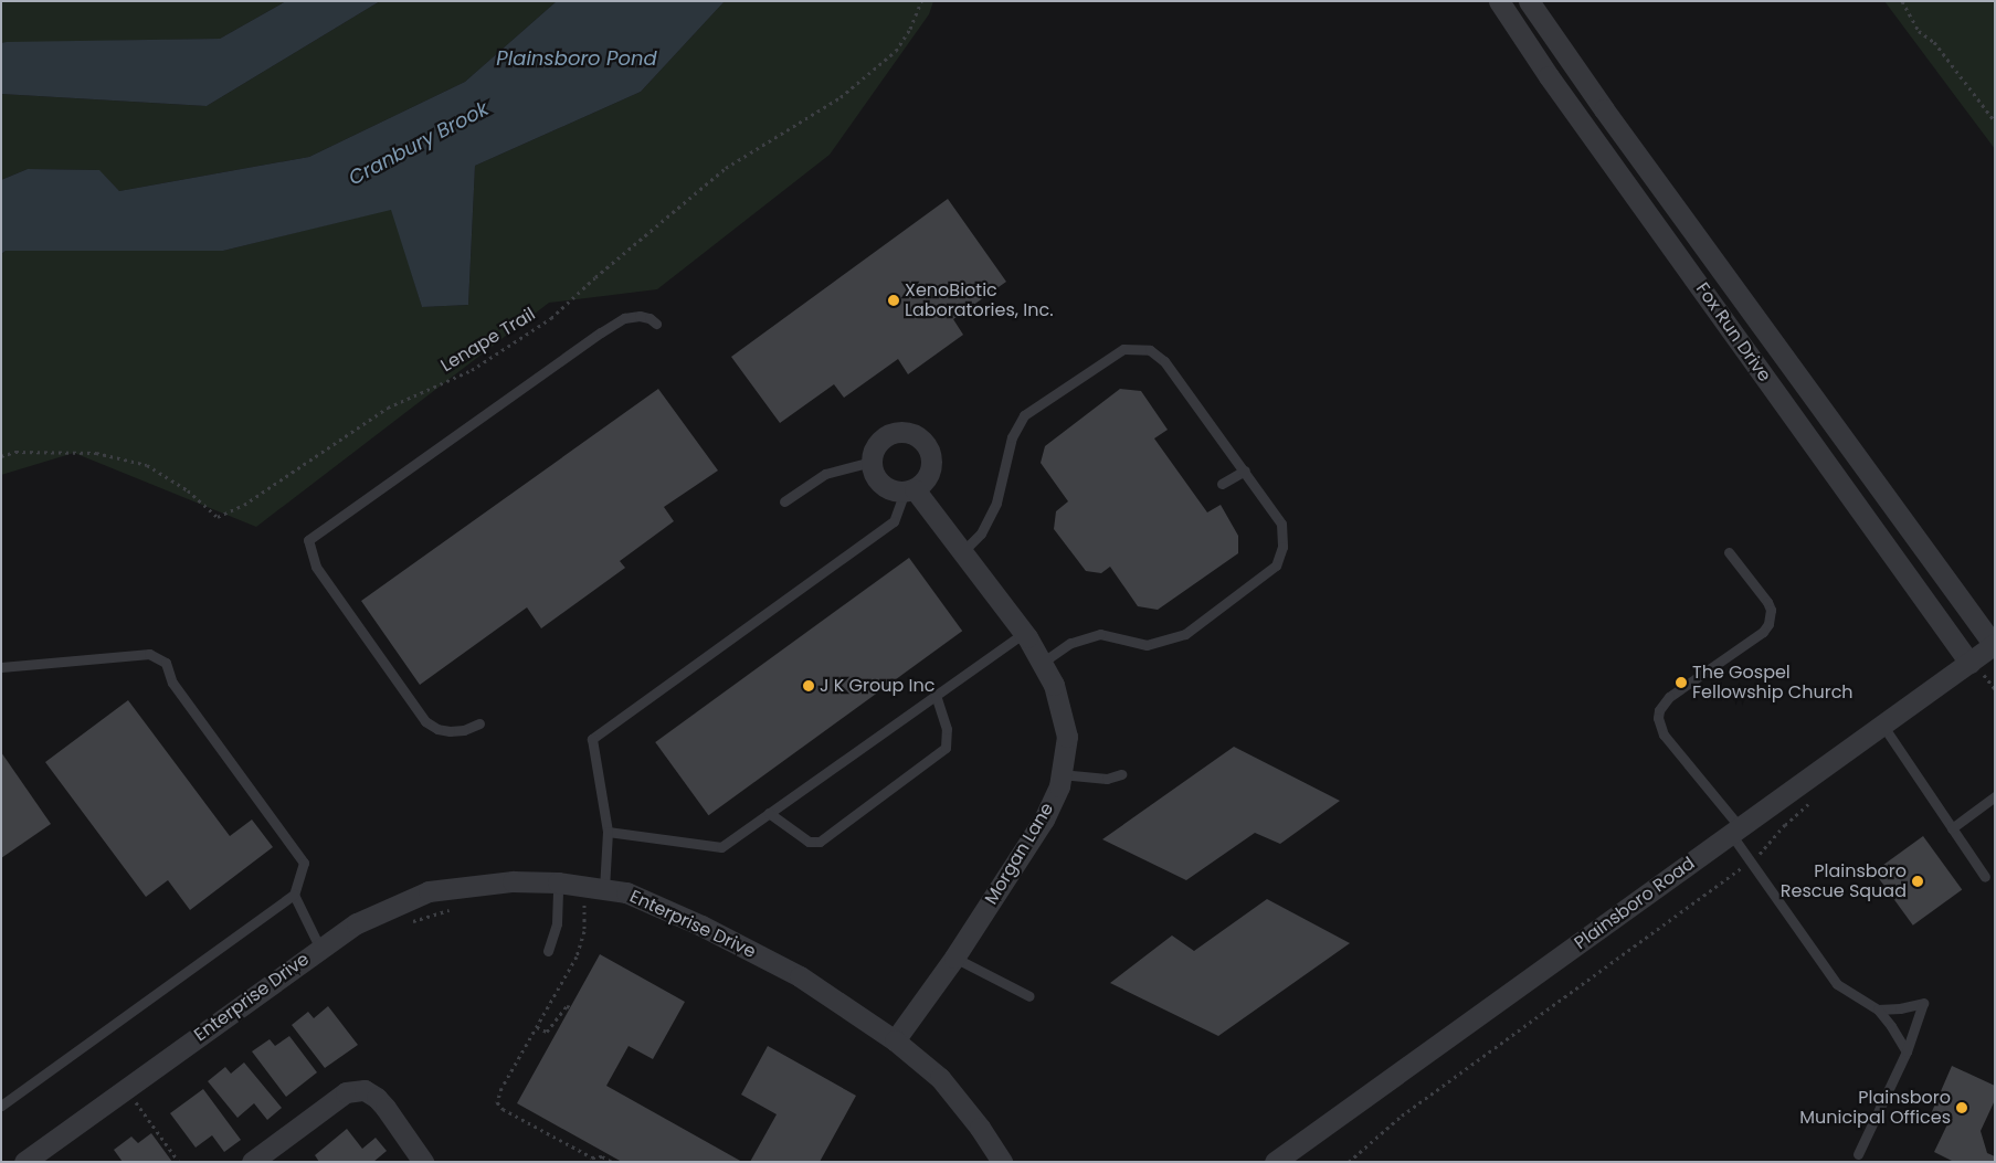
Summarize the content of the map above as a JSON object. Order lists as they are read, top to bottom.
{
  "streets": {
    "street": [
      "Fox Run Drive",
      "Morgan Lane",
      "Plainsboro Road",
      "Enterprise Drive"
    ],
    "path": ["Lenape Trail"]
  },
  "crossings": [
    ["Fox Run Drive", "Plainsboro Road"],
    ["Morgan Lane", "Enterprise Drive"]
  ],
  "water": ["Plainsboro Pond", "Cranbury Brook"],
  "places": [
    "XenoBiotic Laboratories, Inc.",
    "The Gospel Fellowship Church",
    "J K Group Inc",
    "Plainsboro Rescue Squad",
    "Plainsboro Municipal Offices"
  ]
}
